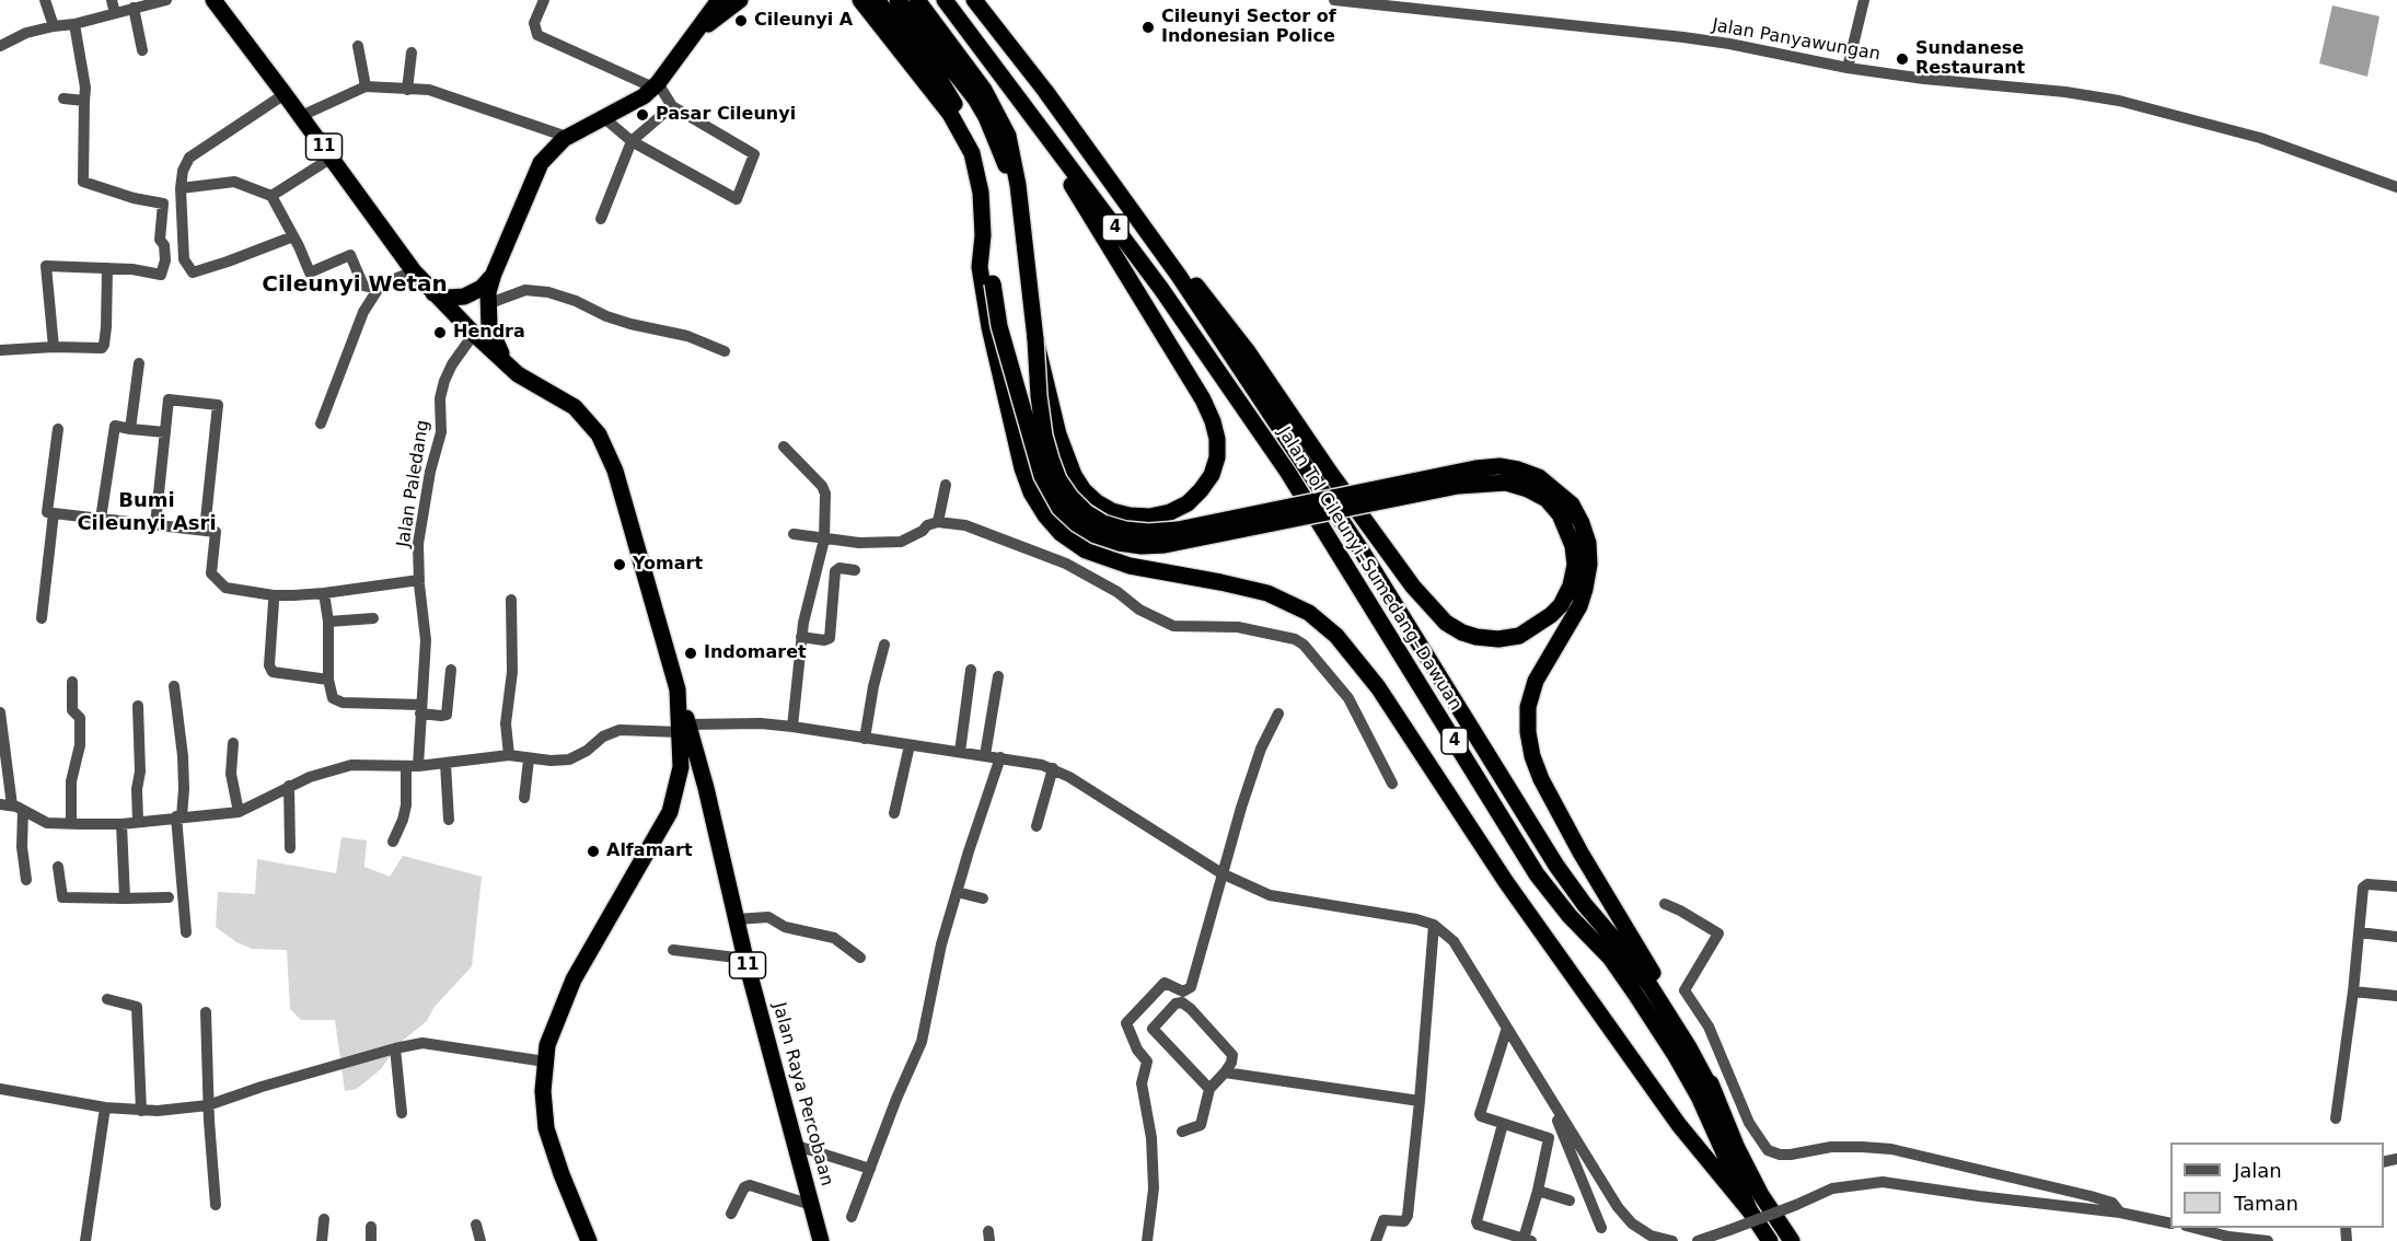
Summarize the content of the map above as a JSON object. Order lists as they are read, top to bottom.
{
  "streets": {
    "highway": [
      "11",
      "4",
      "Jalan Tol Cileunyi–Sumedang–Dawuan",
      "Jalan Raya Percobaan"
    ],
    "street": ["Jalan Panyawungan", "Jalan Paledang"]
  },
  "crossings": [
    ["11", "Jalan Paledang"],
    ["11", "Jalan Raya Percobaan"],
    ["4", "Jalan Tol Cileunyi–Sumedang–Dawuan"]
  ],
  "districts": ["Cileunyi Wetan", "Bumi Cileunyi Asri"],
  "places": [
    "Cileunyi A",
    "Cileunyi Sector of Indonesian Police",
    "Sundanese Restaurant",
    "Pasar Cileunyi",
    "Hendra",
    "Yomart",
    "Indomaret",
    "Alfamart"
  ],
  "legend": ["Jalan", "Taman"]
}
